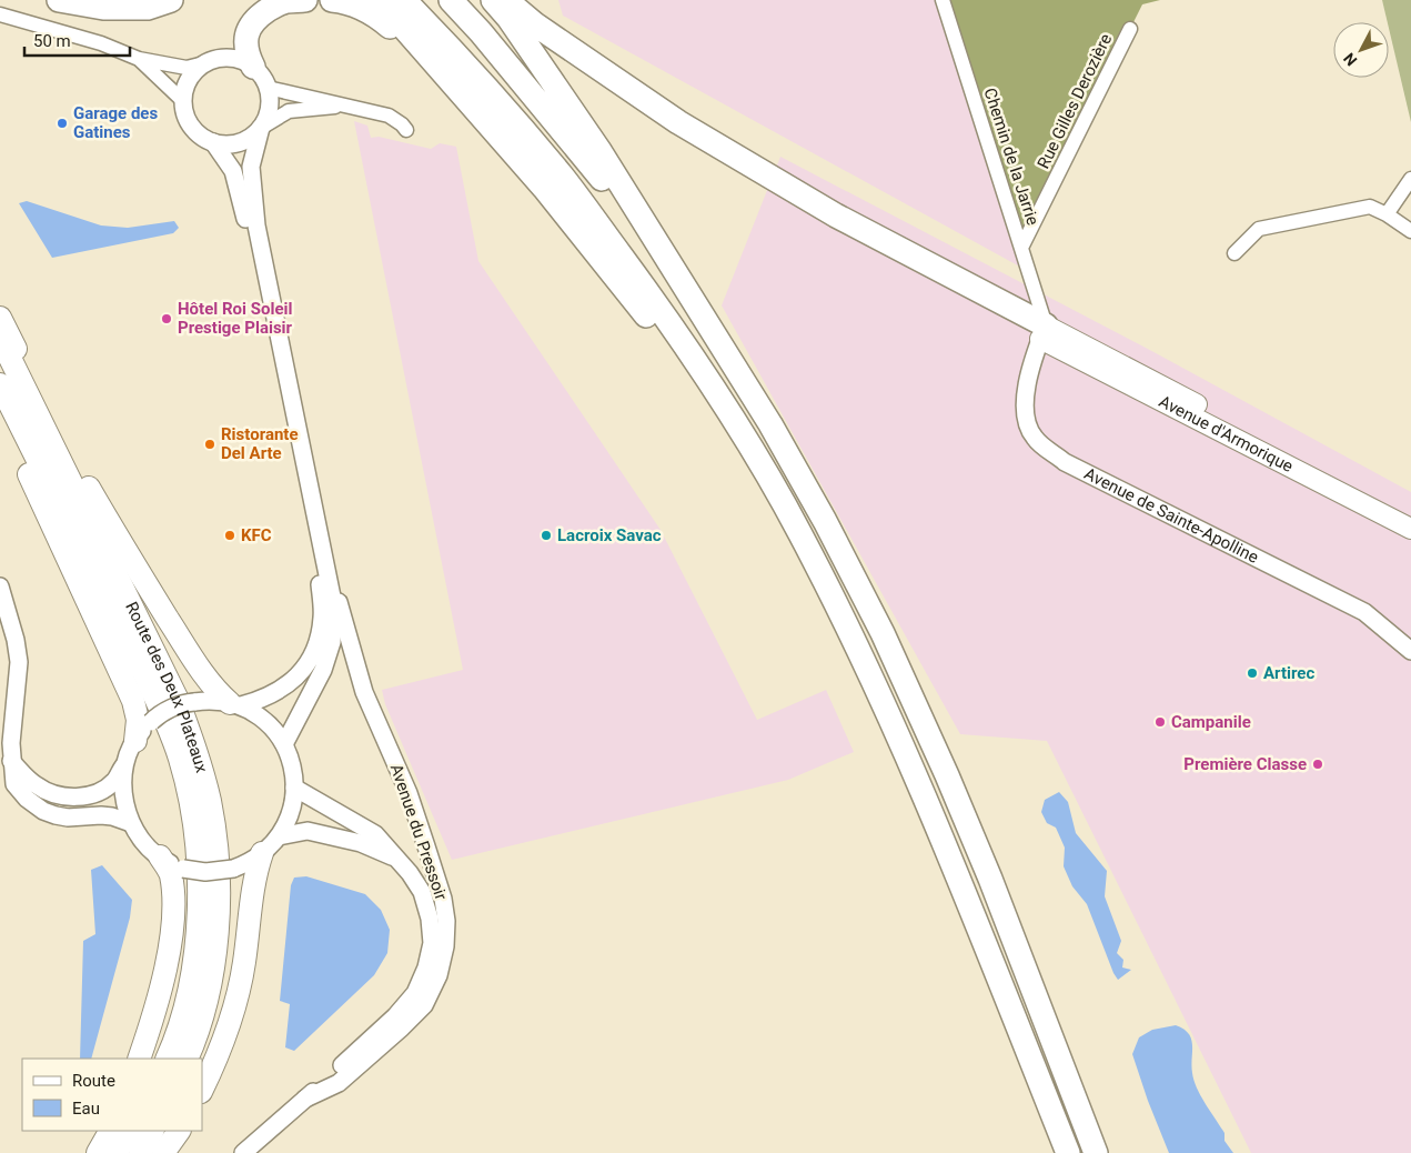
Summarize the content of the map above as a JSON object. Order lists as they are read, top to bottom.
{
  "streets": {
    "main road": ["Avenue d'Armorique", "Route des Deux Plateaux"],
    "street": [
      "Rue Gilles Derozière",
      "Chemin de la Jarrie",
      "Avenue de Sainte-Apolline",
      "Avenue du Pressoir"
    ]
  },
  "crossings": [
    ["Rue Gilles Derozière", "Chemin de la Jarrie"],
    ["Chemin de la Jarrie", "Avenue d'Armorique"],
    ["Chemin de la Jarrie", "Avenue de Sainte-Apolline"],
    ["Avenue d'Armorique", "Avenue de Sainte-Apolline"]
  ],
  "places": [
    "Garage des Gatines",
    "Hôtel Roi Soleil Prestige Plaisir",
    "Ristorante Del Arte",
    "KFC",
    "Lacroix Savac",
    "Artirec",
    "Campanile",
    "Première Classe"
  ],
  "legend": ["Route", "Eau"],
  "scale_bar": "50 m",
  "north": "bottom left"
}
